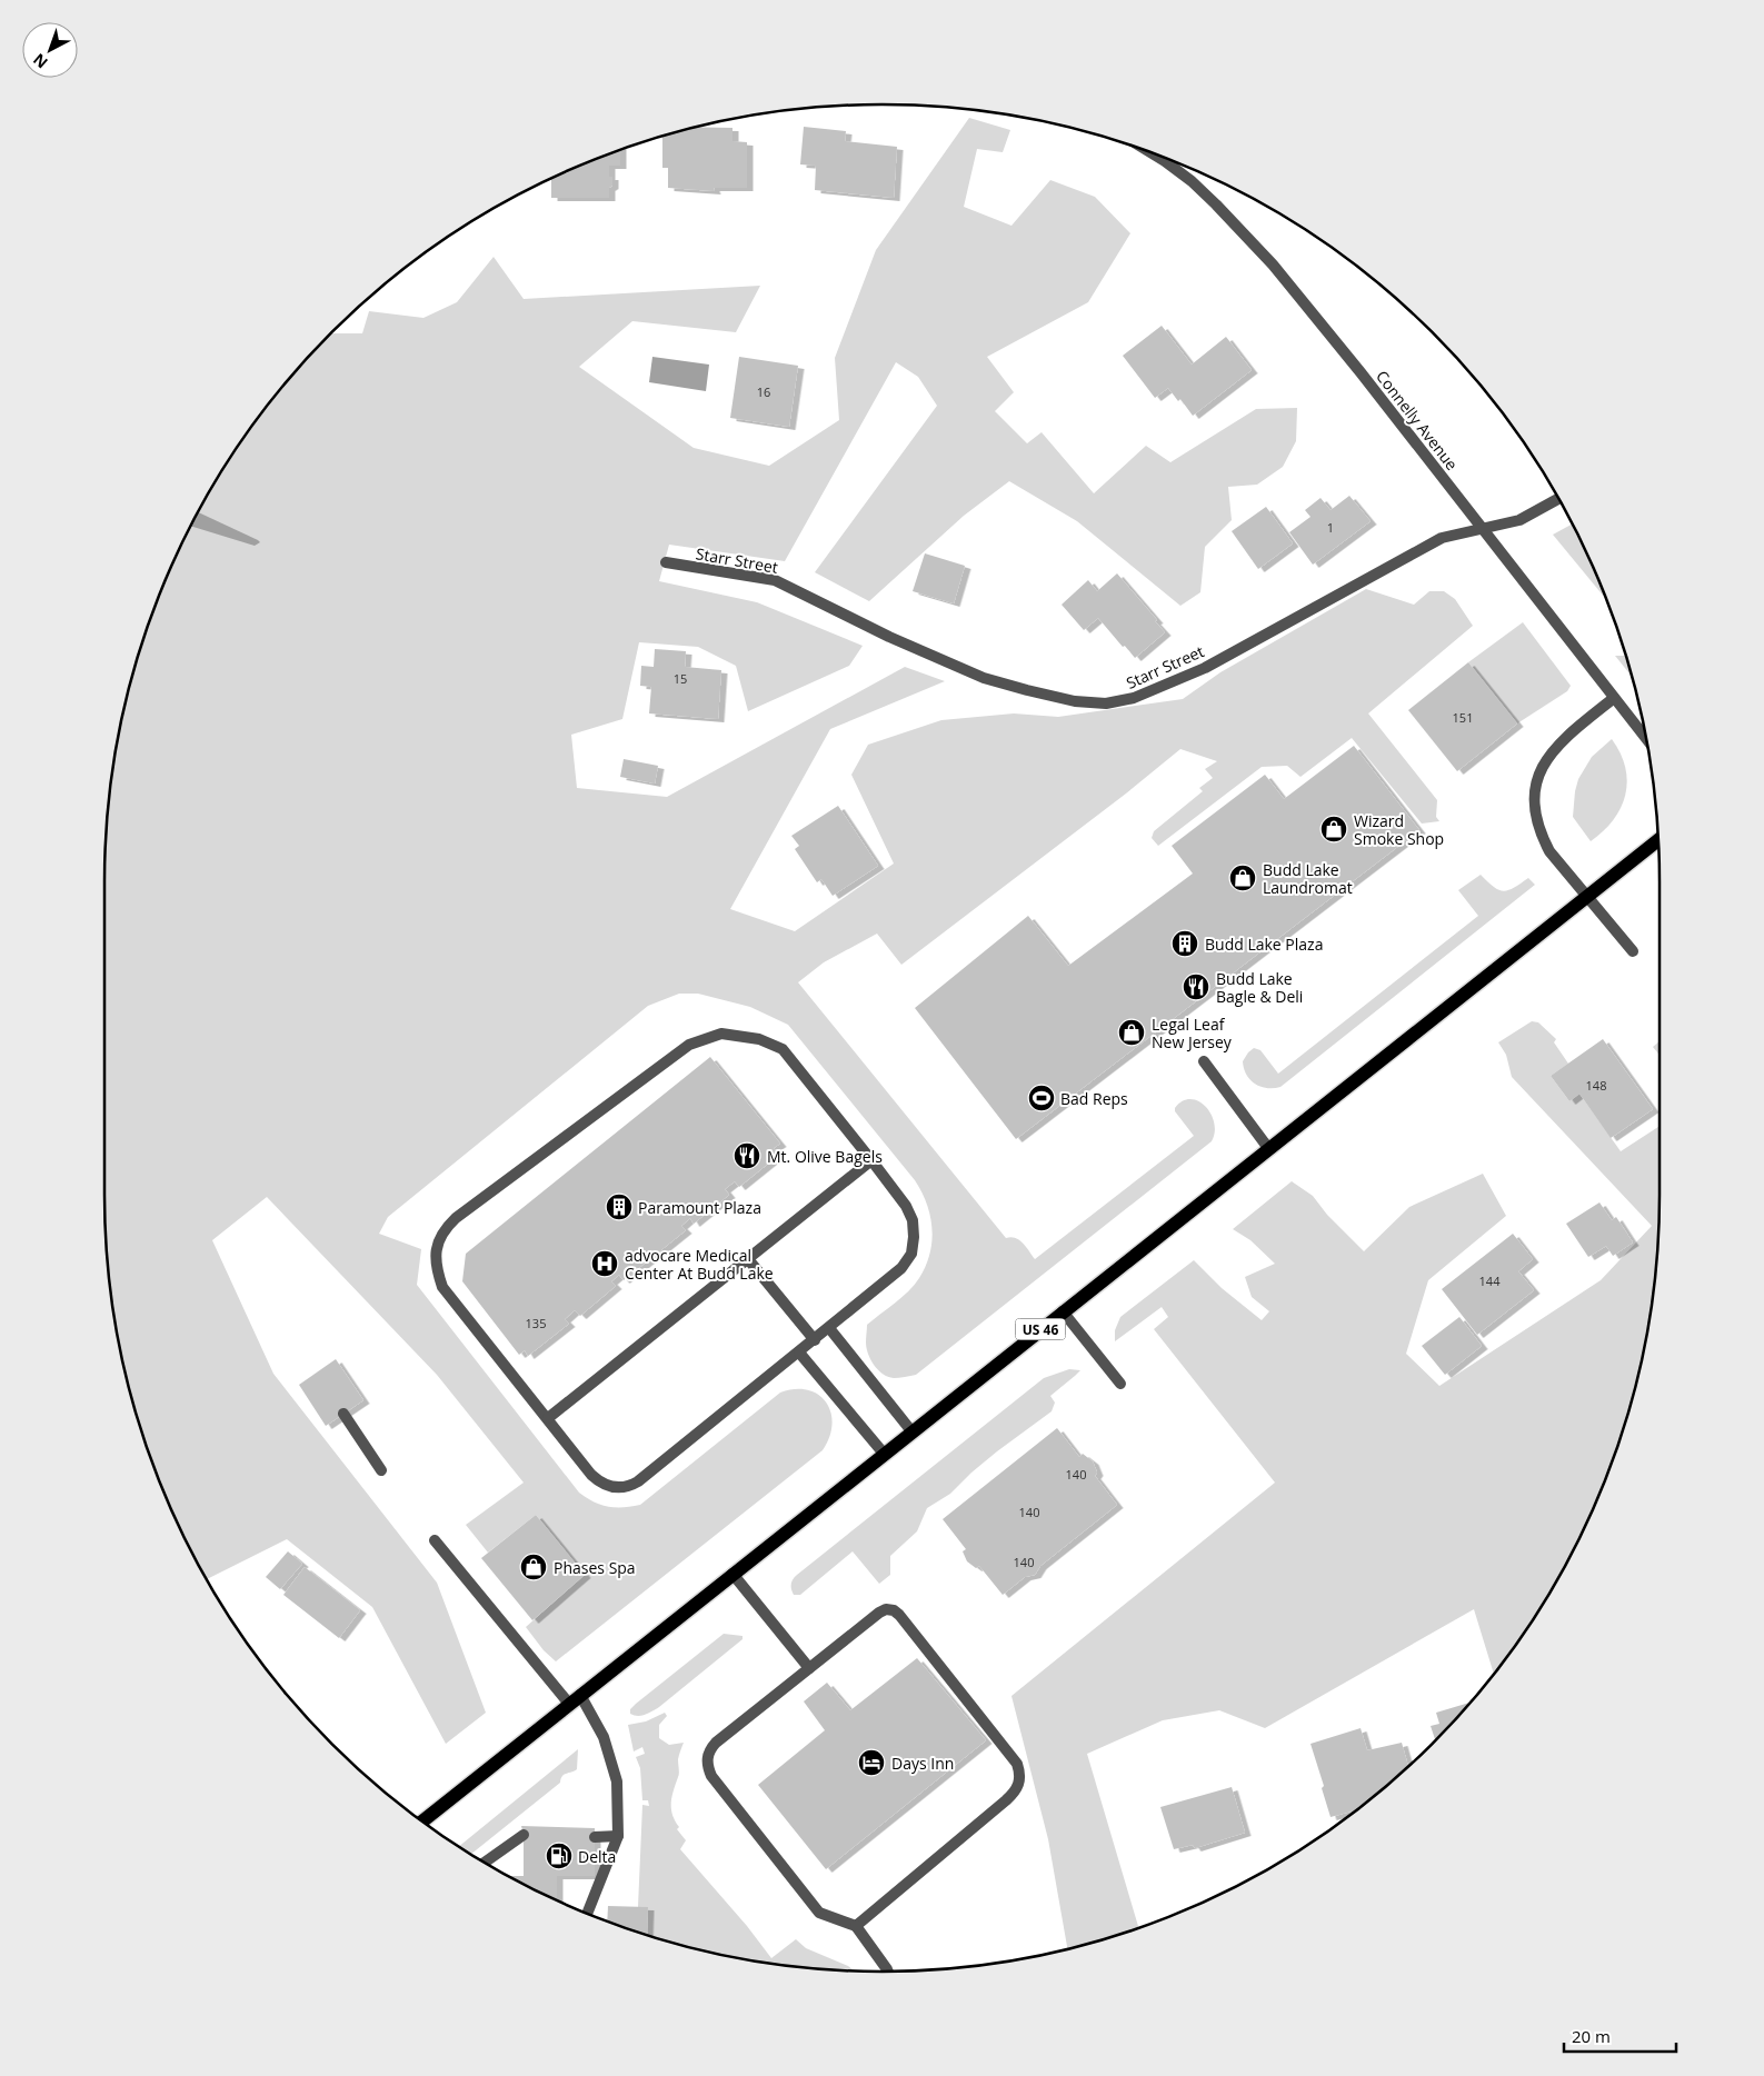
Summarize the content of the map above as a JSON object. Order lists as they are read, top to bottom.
{
  "streets": {
    "main road": ["US 46"],
    "street": ["Connelly Avenue", "Starr Street"]
  },
  "crossings": [
    ["Connelly Avenue", "Starr Street"]
  ],
  "places": {
    "shop": [
      "Wizard Smoke Shop",
      "Budd Lake Laundromat",
      "Legal Leaf New Jersey",
      "Phases Spa"
    ],
    "building": ["Budd Lake Plaza", "Paramount Plaza"],
    "restaurant": ["Budd Lake Bagle & Deli", "Mt. Olive Bagels"],
    "sports": ["Bad Reps"],
    "hospital": ["advocare Medical Center At Budd Lake"],
    "hotel": ["Days Inn"],
    "fuel station": ["Delta"]
  },
  "house_numbers": [
    "16",
    "1",
    "15",
    "151",
    "148",
    "144",
    "135",
    "140",
    "140",
    "140"
  ],
  "scale_bar": "20 m",
  "north": "bottom left"
}
